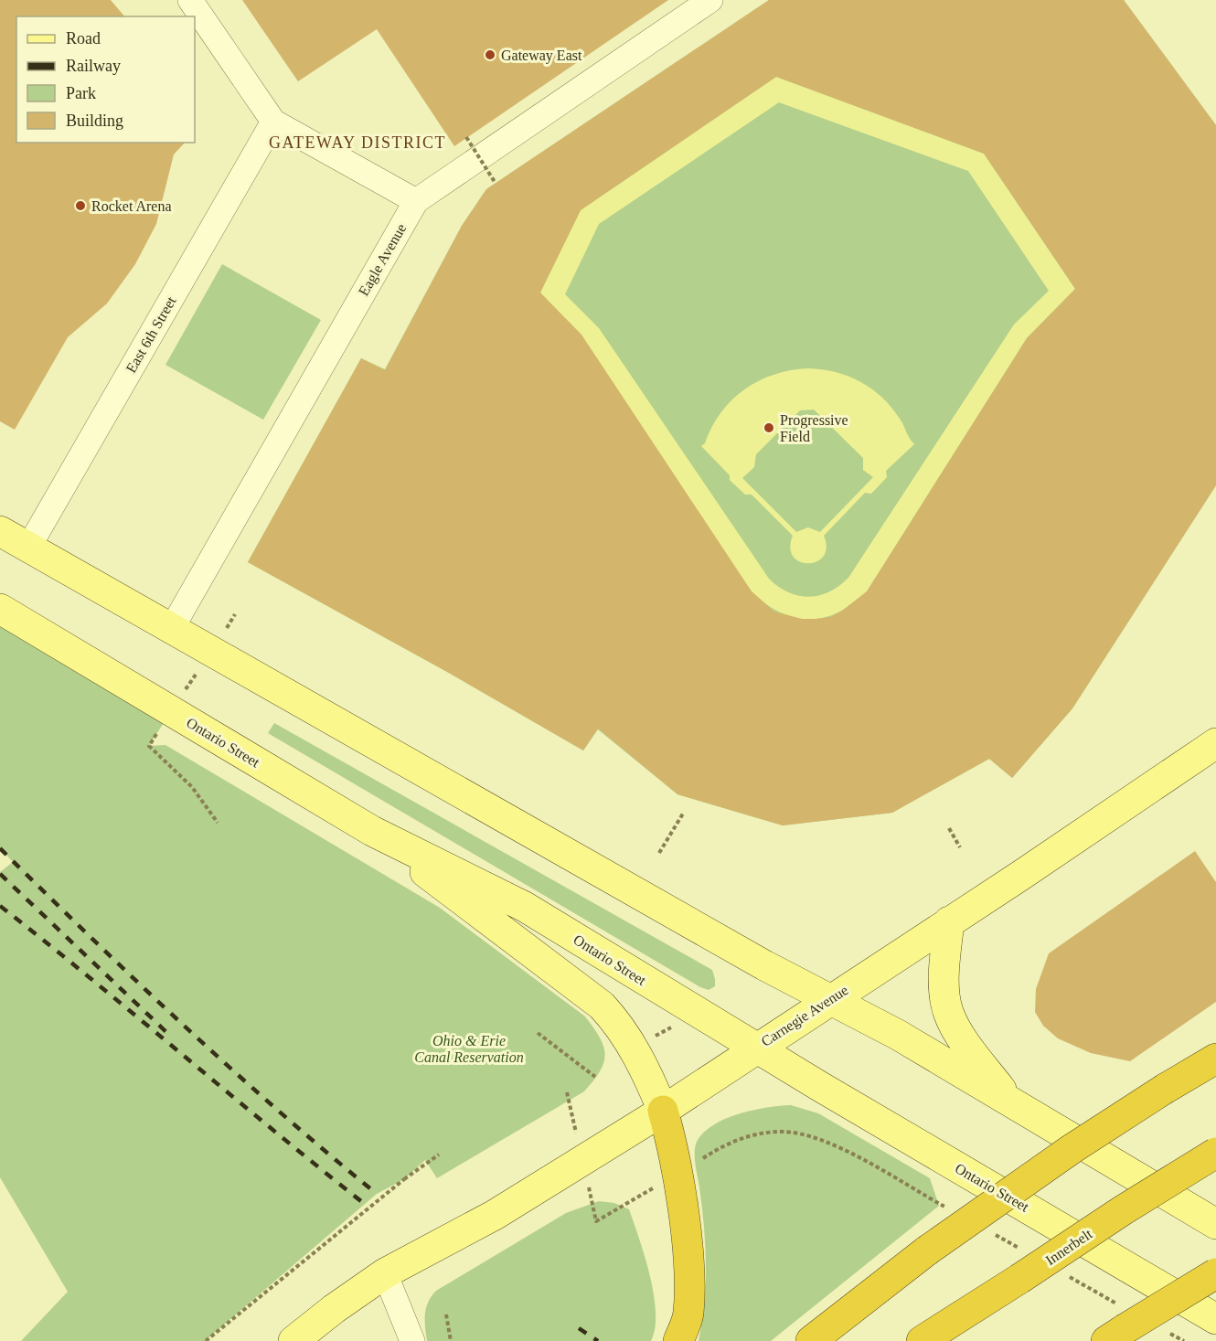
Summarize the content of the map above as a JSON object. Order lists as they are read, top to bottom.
{
  "streets": {
    "highway": ["Innerbelt"],
    "main road": ["Ontario Street", "Carnegie Avenue"],
    "street": ["Eagle Avenue", "East 6th Street"]
  },
  "crossings": [
    ["Ontario Street", "Carnegie Avenue"]
  ],
  "districts": ["GATEWAY DISTRICT"],
  "parks": ["Ohio & Erie Canal Reservation"],
  "places": ["Gateway East", "Rocket Arena", "Progressive Field"],
  "legend": [
    "Road",
    "Railway",
    "Park",
    "Building"
  ]
}
